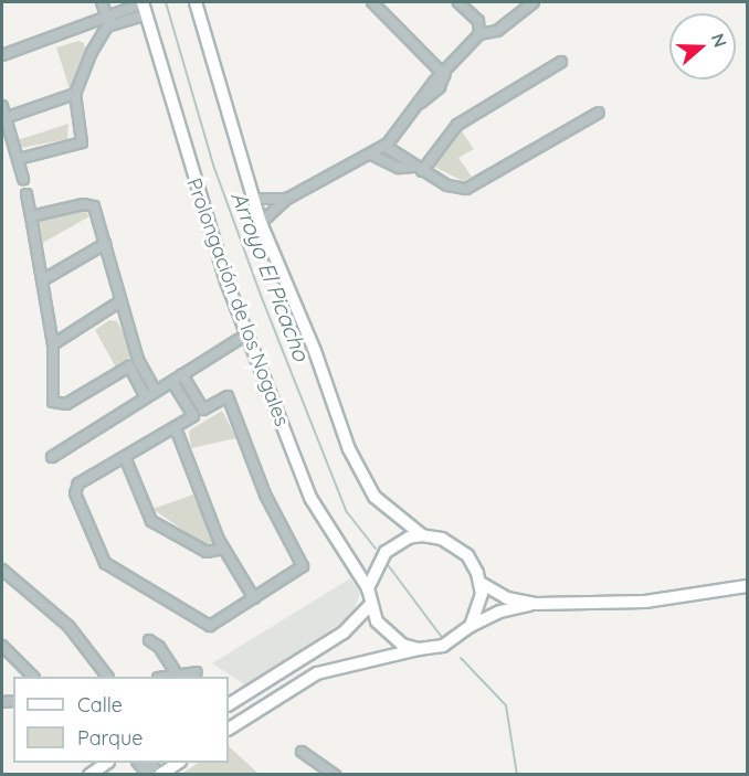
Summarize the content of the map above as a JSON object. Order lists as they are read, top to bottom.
{
  "streets": {
    "main road": ["Prolongación de los Nogales"]
  },
  "water": ["Arroyo El Picacho"],
  "legend": ["Calle", "Parque"],
  "north": "right"
}
